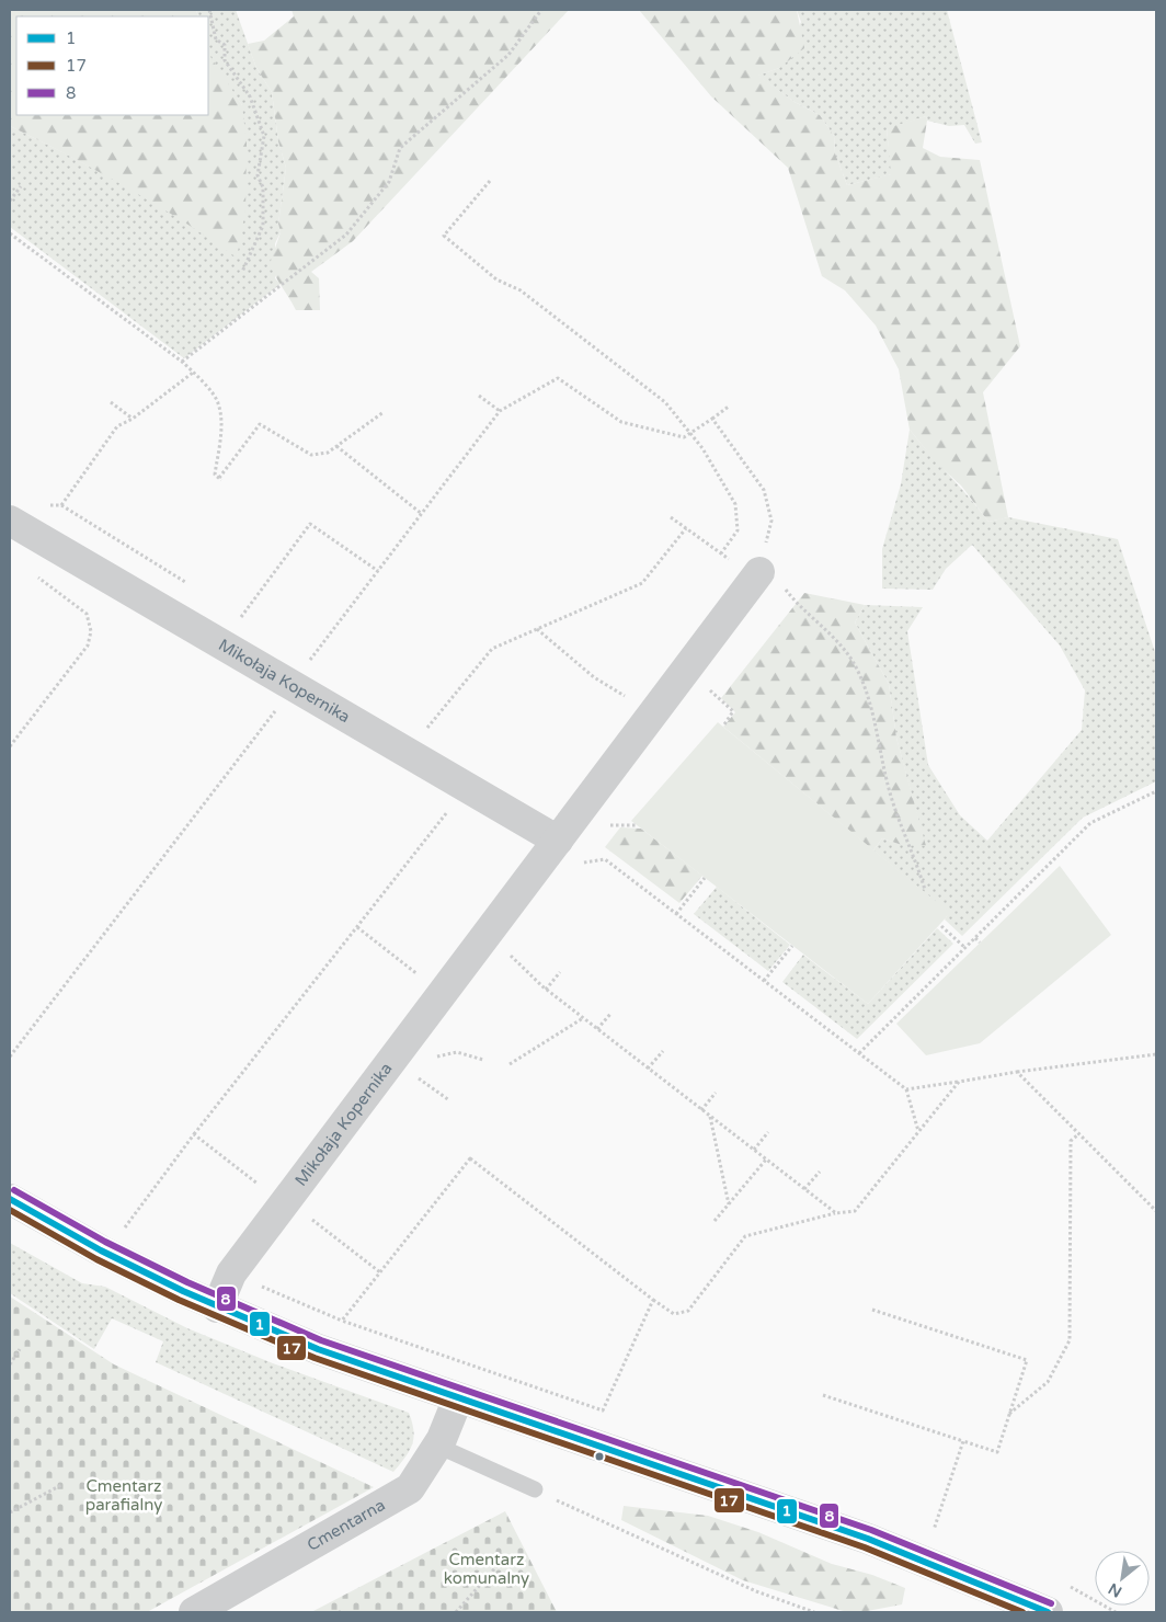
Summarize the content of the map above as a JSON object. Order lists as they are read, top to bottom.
{
  "streets": {
    "street": ["Mikołaja Kopernika", "Cmentarna"]
  },
  "parks": ["Cmentarz parafialny", "Cmentarz komunalny"],
  "lines": ["transit line 8", "transit line 1", "transit line 17"],
  "legend": ["1", "17", "8"],
  "north": "bottom left"
}
